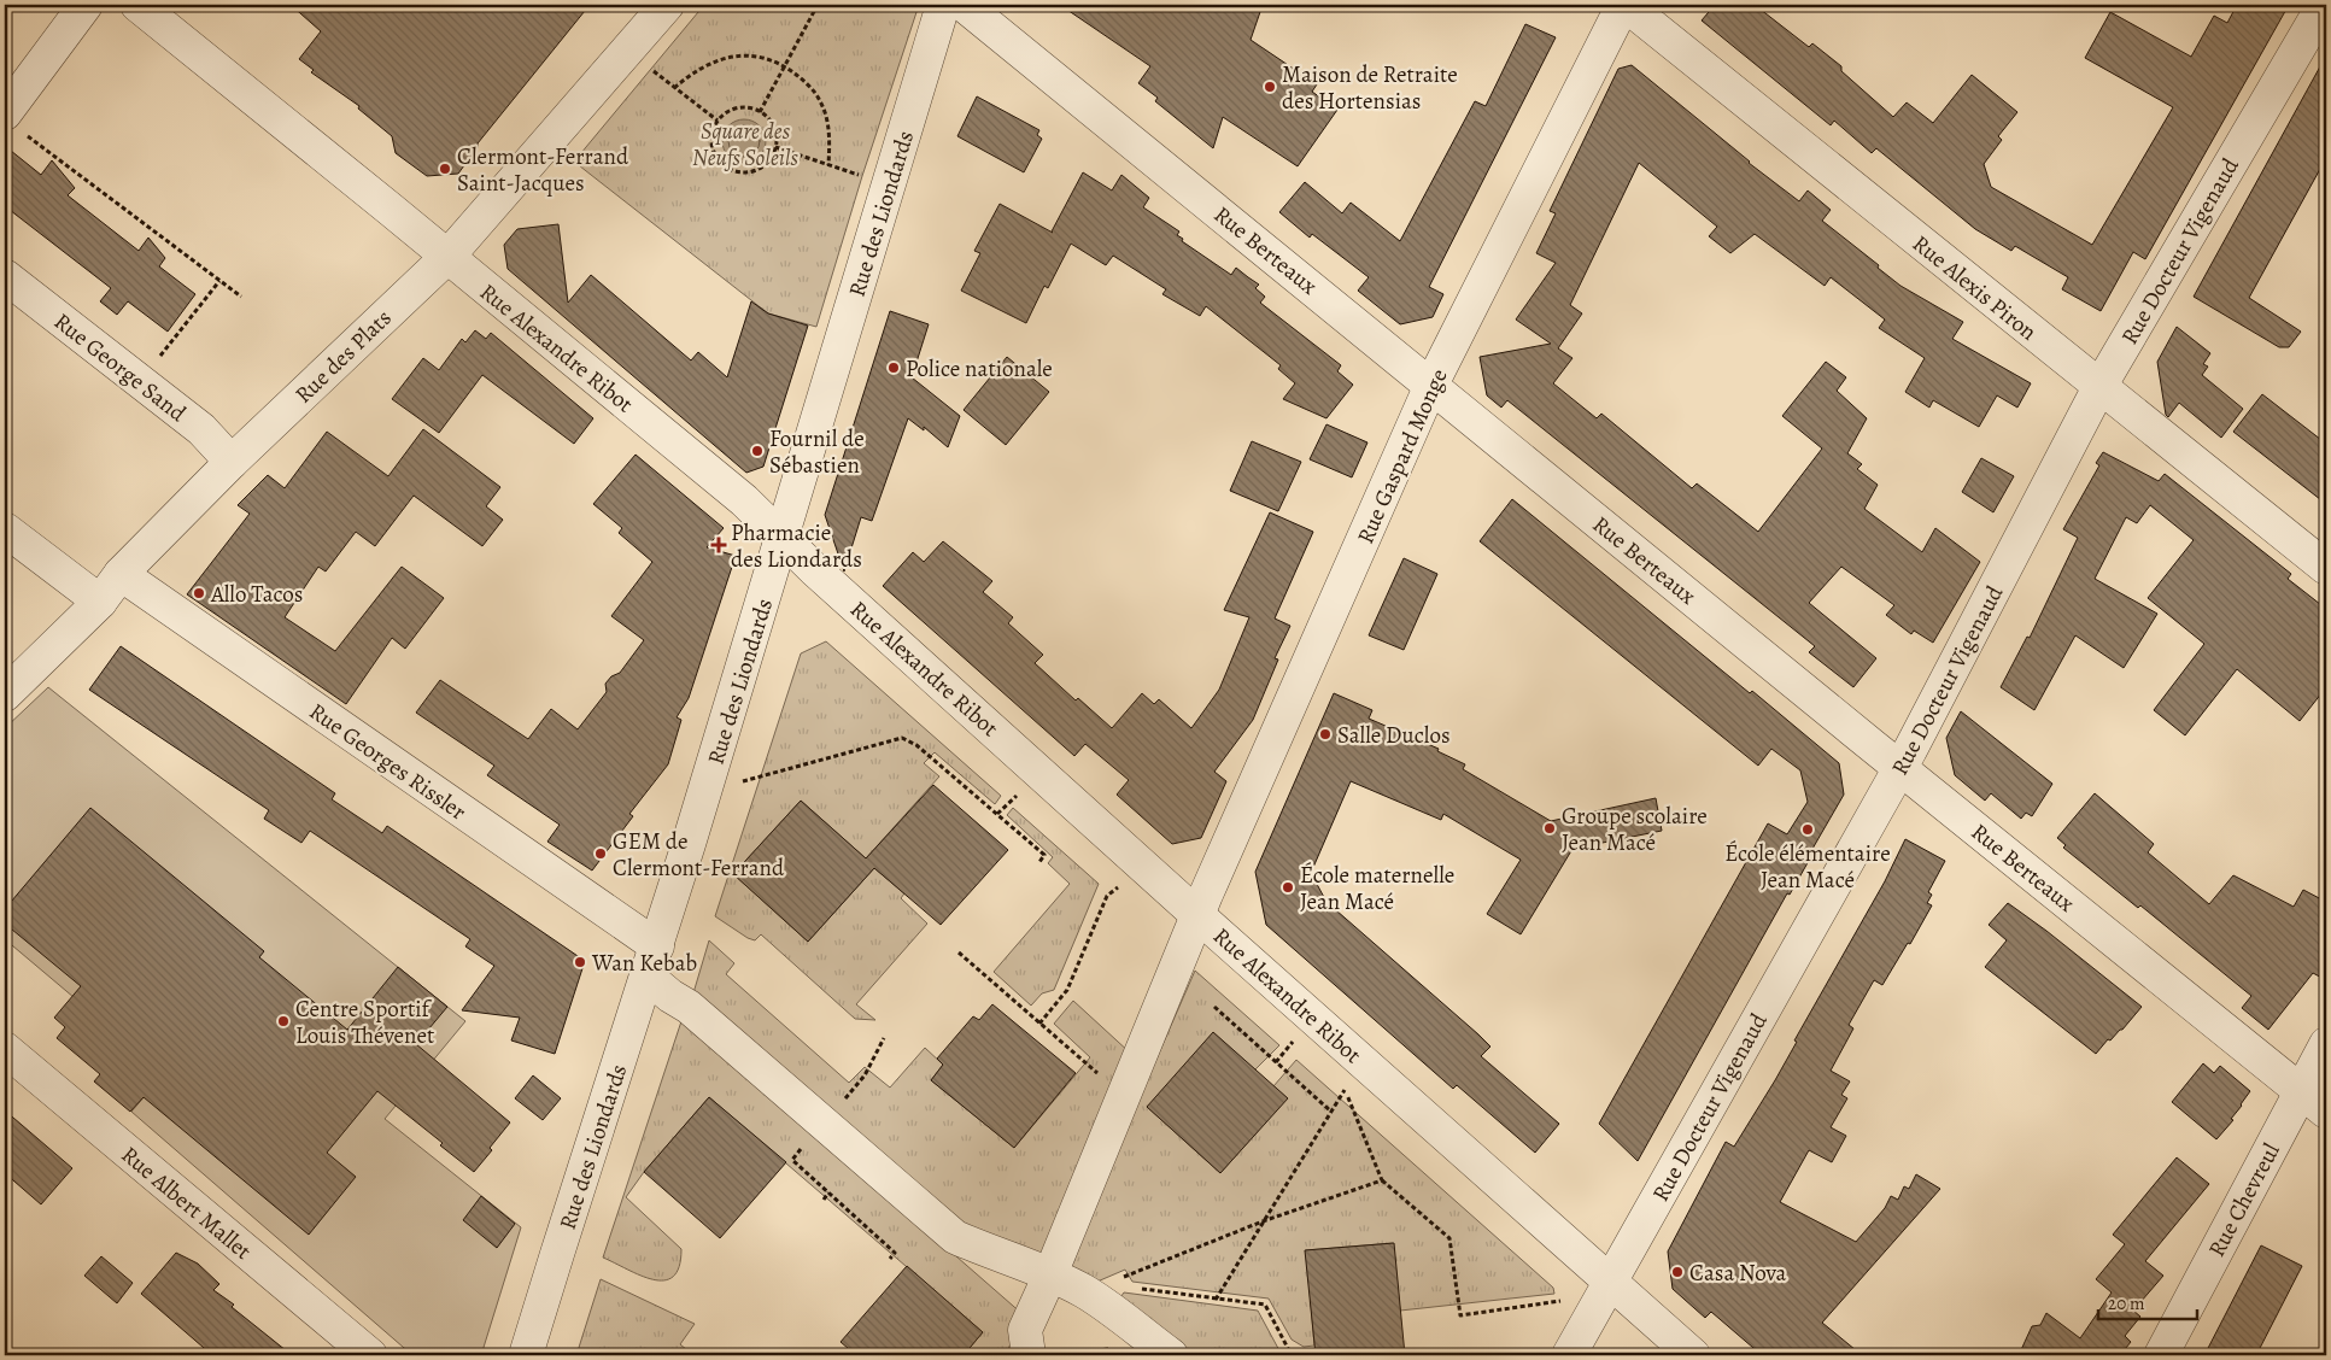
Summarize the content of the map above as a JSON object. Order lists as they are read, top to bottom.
{
  "streets": {
    "street": [
      "Rue des Liondards",
      "Rue Berteaux",
      "Rue Docteur Vigenaud",
      "Rue Alexis Piron",
      "Rue Alexandre Ribot",
      "Rue des Plats",
      "Rue George Sand",
      "Rue Gaspard Monge",
      "Rue Georges Rissler",
      "Rue Chevreul",
      "Rue Albert Mallet"
    ]
  },
  "crossings": [
    ["Rue des Liondards", "Rue Alexandre Ribot"],
    ["Rue des Liondards", "Rue Georges Rissler"],
    ["Rue Berteaux", "Rue Docteur Vigenaud"],
    ["Rue Berteaux", "Rue Gaspard Monge"],
    ["Rue Berteaux", "Rue Chevreul"],
    ["Rue Docteur Vigenaud", "Rue Alexis Piron"],
    ["Rue Docteur Vigenaud", "Rue Alexandre Ribot"],
    ["Rue Alexis Piron", "Rue Gaspard Monge"],
    ["Rue Alexandre Ribot", "Rue des Plats"],
    ["Rue Alexandre Ribot", "Rue Gaspard Monge"],
    ["Rue des Plats", "Rue George Sand"],
    ["Rue des Plats", "Rue Georges Rissler"],
    ["Rue Gaspard Monge", "Rue Georges Rissler"]
  ],
  "parks": ["Square des Neufs Soleils"],
  "places": {
    "other": [
      "Maison de Retraite des Hortensias",
      "Clermont-Ferrand Saint-Jacques",
      "Police nationale",
      "Fournil de Sébastien",
      "Allo Tacos",
      "Salle Duclos",
      "Groupe scolaire Jean Macé",
      "École élémentaire Jean Macé",
      "GEM de Clermont-Ferrand",
      "École maternelle Jean Macé",
      "Wan Kebab",
      "Centre Sportif Louis Thévenet",
      "Casa Nova"
    ],
    "health": ["Pharmacie des Liondards"]
  },
  "scale_bar": "20 m"
}
